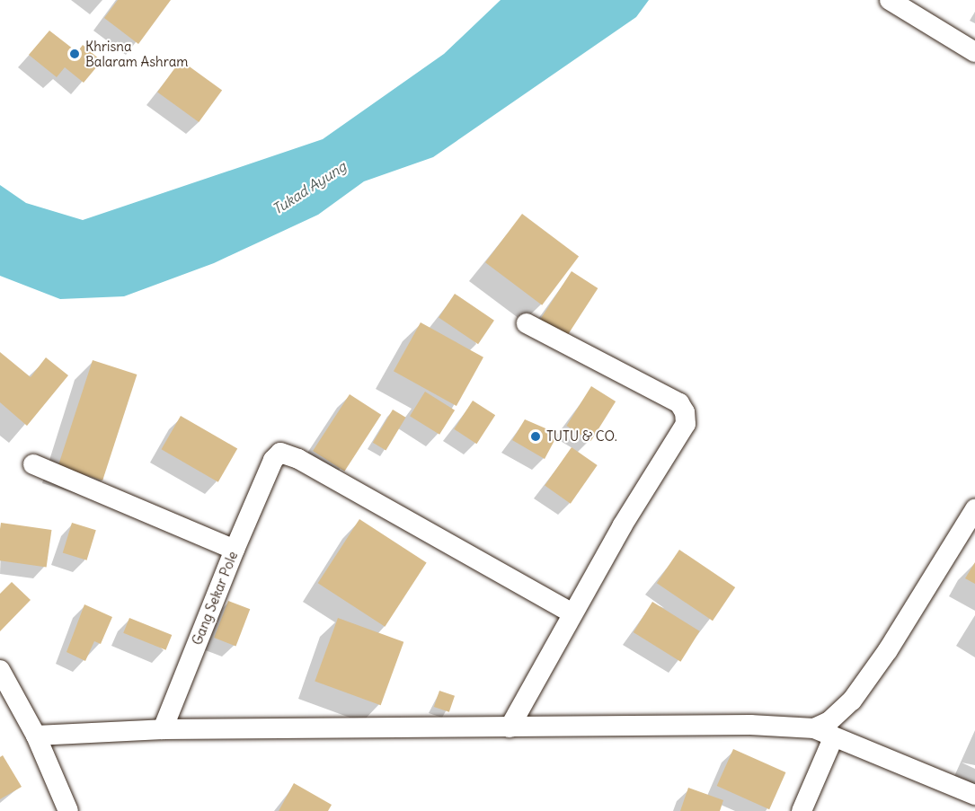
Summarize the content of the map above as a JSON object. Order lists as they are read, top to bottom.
{
  "streets": {
    "street": ["Gang Sekar Pole"]
  },
  "water": ["Tukad Ayung"],
  "places": ["Khrisna Balaram Ashram", "TUTU & CO."]
}
